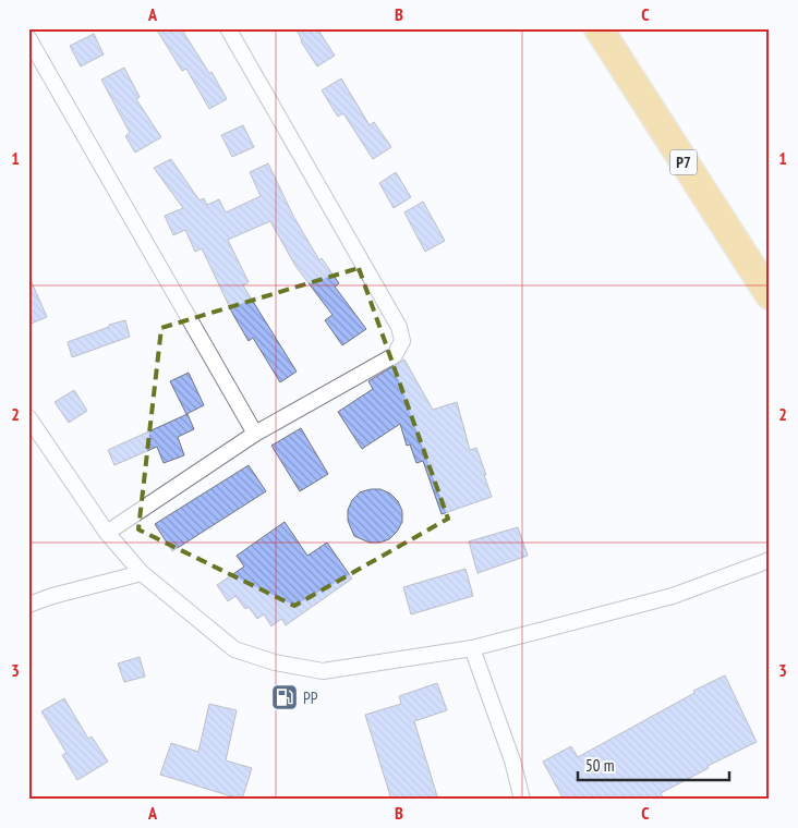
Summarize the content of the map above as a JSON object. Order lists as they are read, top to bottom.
{
  "streets": {
    "highway": ["P7"]
  },
  "places": {
    "fuel station": ["PP"]
  },
  "scale_bar": "50 m",
  "grid": {
    "columns": ["A", "B", "C"],
    "rows": ["1", "2", "3"]
  }
}
